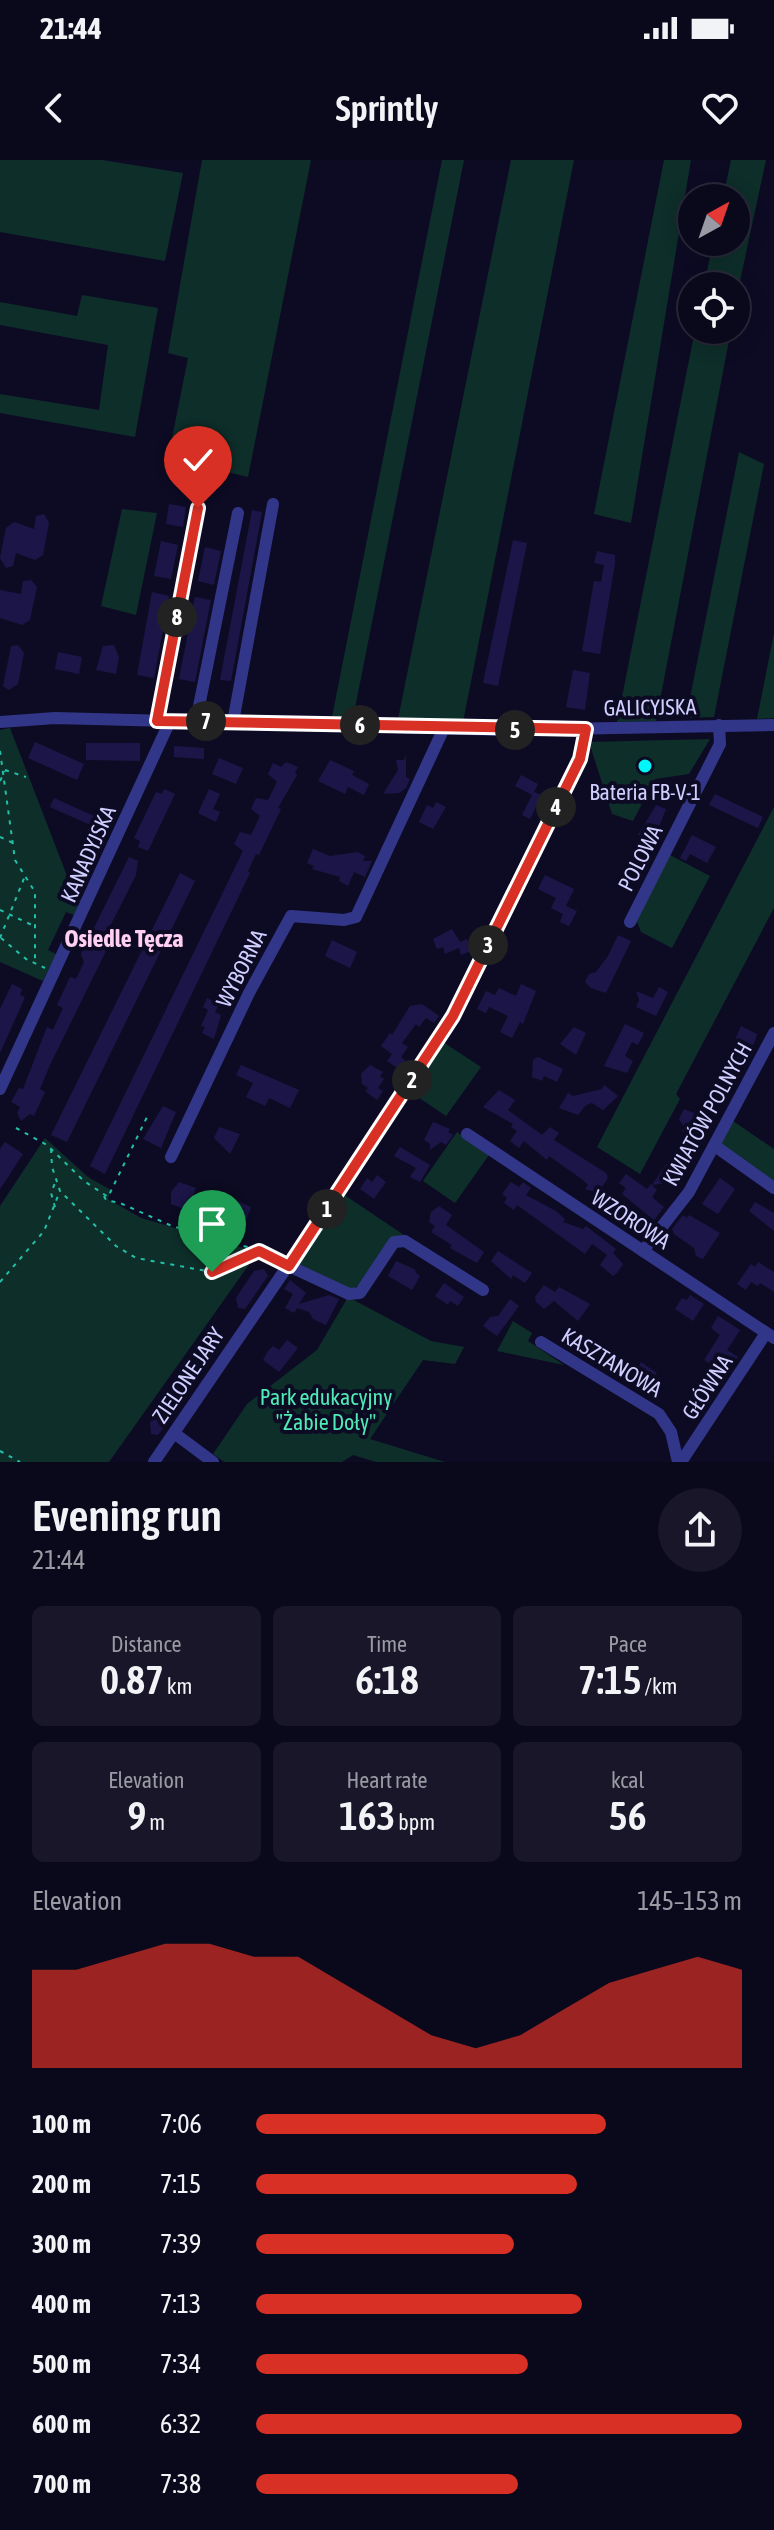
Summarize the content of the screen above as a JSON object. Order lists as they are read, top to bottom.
{
  "streets": {
    "street": [
      "GALICYJSKA",
      "KANADYJSKA",
      "POLOWA",
      "WYBORNA",
      "KWIATÓW POLNYCH",
      "WZOROWA",
      "KASZTANOWA",
      "ZIELONE JARY",
      "GŁÓWNA"
    ]
  },
  "crossings": [
    ["GALICYJSKA", "KANADYJSKA"],
    ["GALICYJSKA", "POLOWA"],
    ["GALICYJSKA", "WYBORNA"],
    ["GALICYJSKA", "ZIELONE JARY"],
    ["KWIATÓW POLNYCH", "WZOROWA"],
    ["WZOROWA", "GŁÓWNA"],
    ["KASZTANOWA", "GŁÓWNA"]
  ],
  "districts": ["Osiedle Tęcza"],
  "parks": ["Park edukacyjny \"Żabie Doły\""],
  "places": ["Bateria FB-V-1"],
  "north": "top right",
  "page": {
    "status": "21:44",
    "header": "Sprintly",
    "pins": [
      "8",
      "7",
      "6",
      "5",
      "4",
      "3",
      "2",
      "1"
    ],
    "heading": ["Evening run", "21:44"],
    "stats": [
      ["Distance", "0.87 km"],
      ["Time", "6:18"],
      ["Pace", "7:15 /km"],
      ["Elevation", "9 m"],
      ["Heart rate", "163 bpm"],
      ["kcal", "56"]
    ],
    "chart": ["Elevation", "145–153 m"],
    "list": [
      {
        "name": "100 m",
        "note": "7:06"
      },
      {
        "name": "200 m",
        "note": "7:15"
      },
      {
        "name": "300 m",
        "note": "7:39"
      },
      {
        "name": "400 m",
        "note": "7:13"
      },
      {
        "name": "500 m",
        "note": "7:34"
      },
      {
        "name": "600 m",
        "note": "6:32"
      },
      {
        "name": "700 m",
        "note": "7:38"
      }
    ]
  }
}
